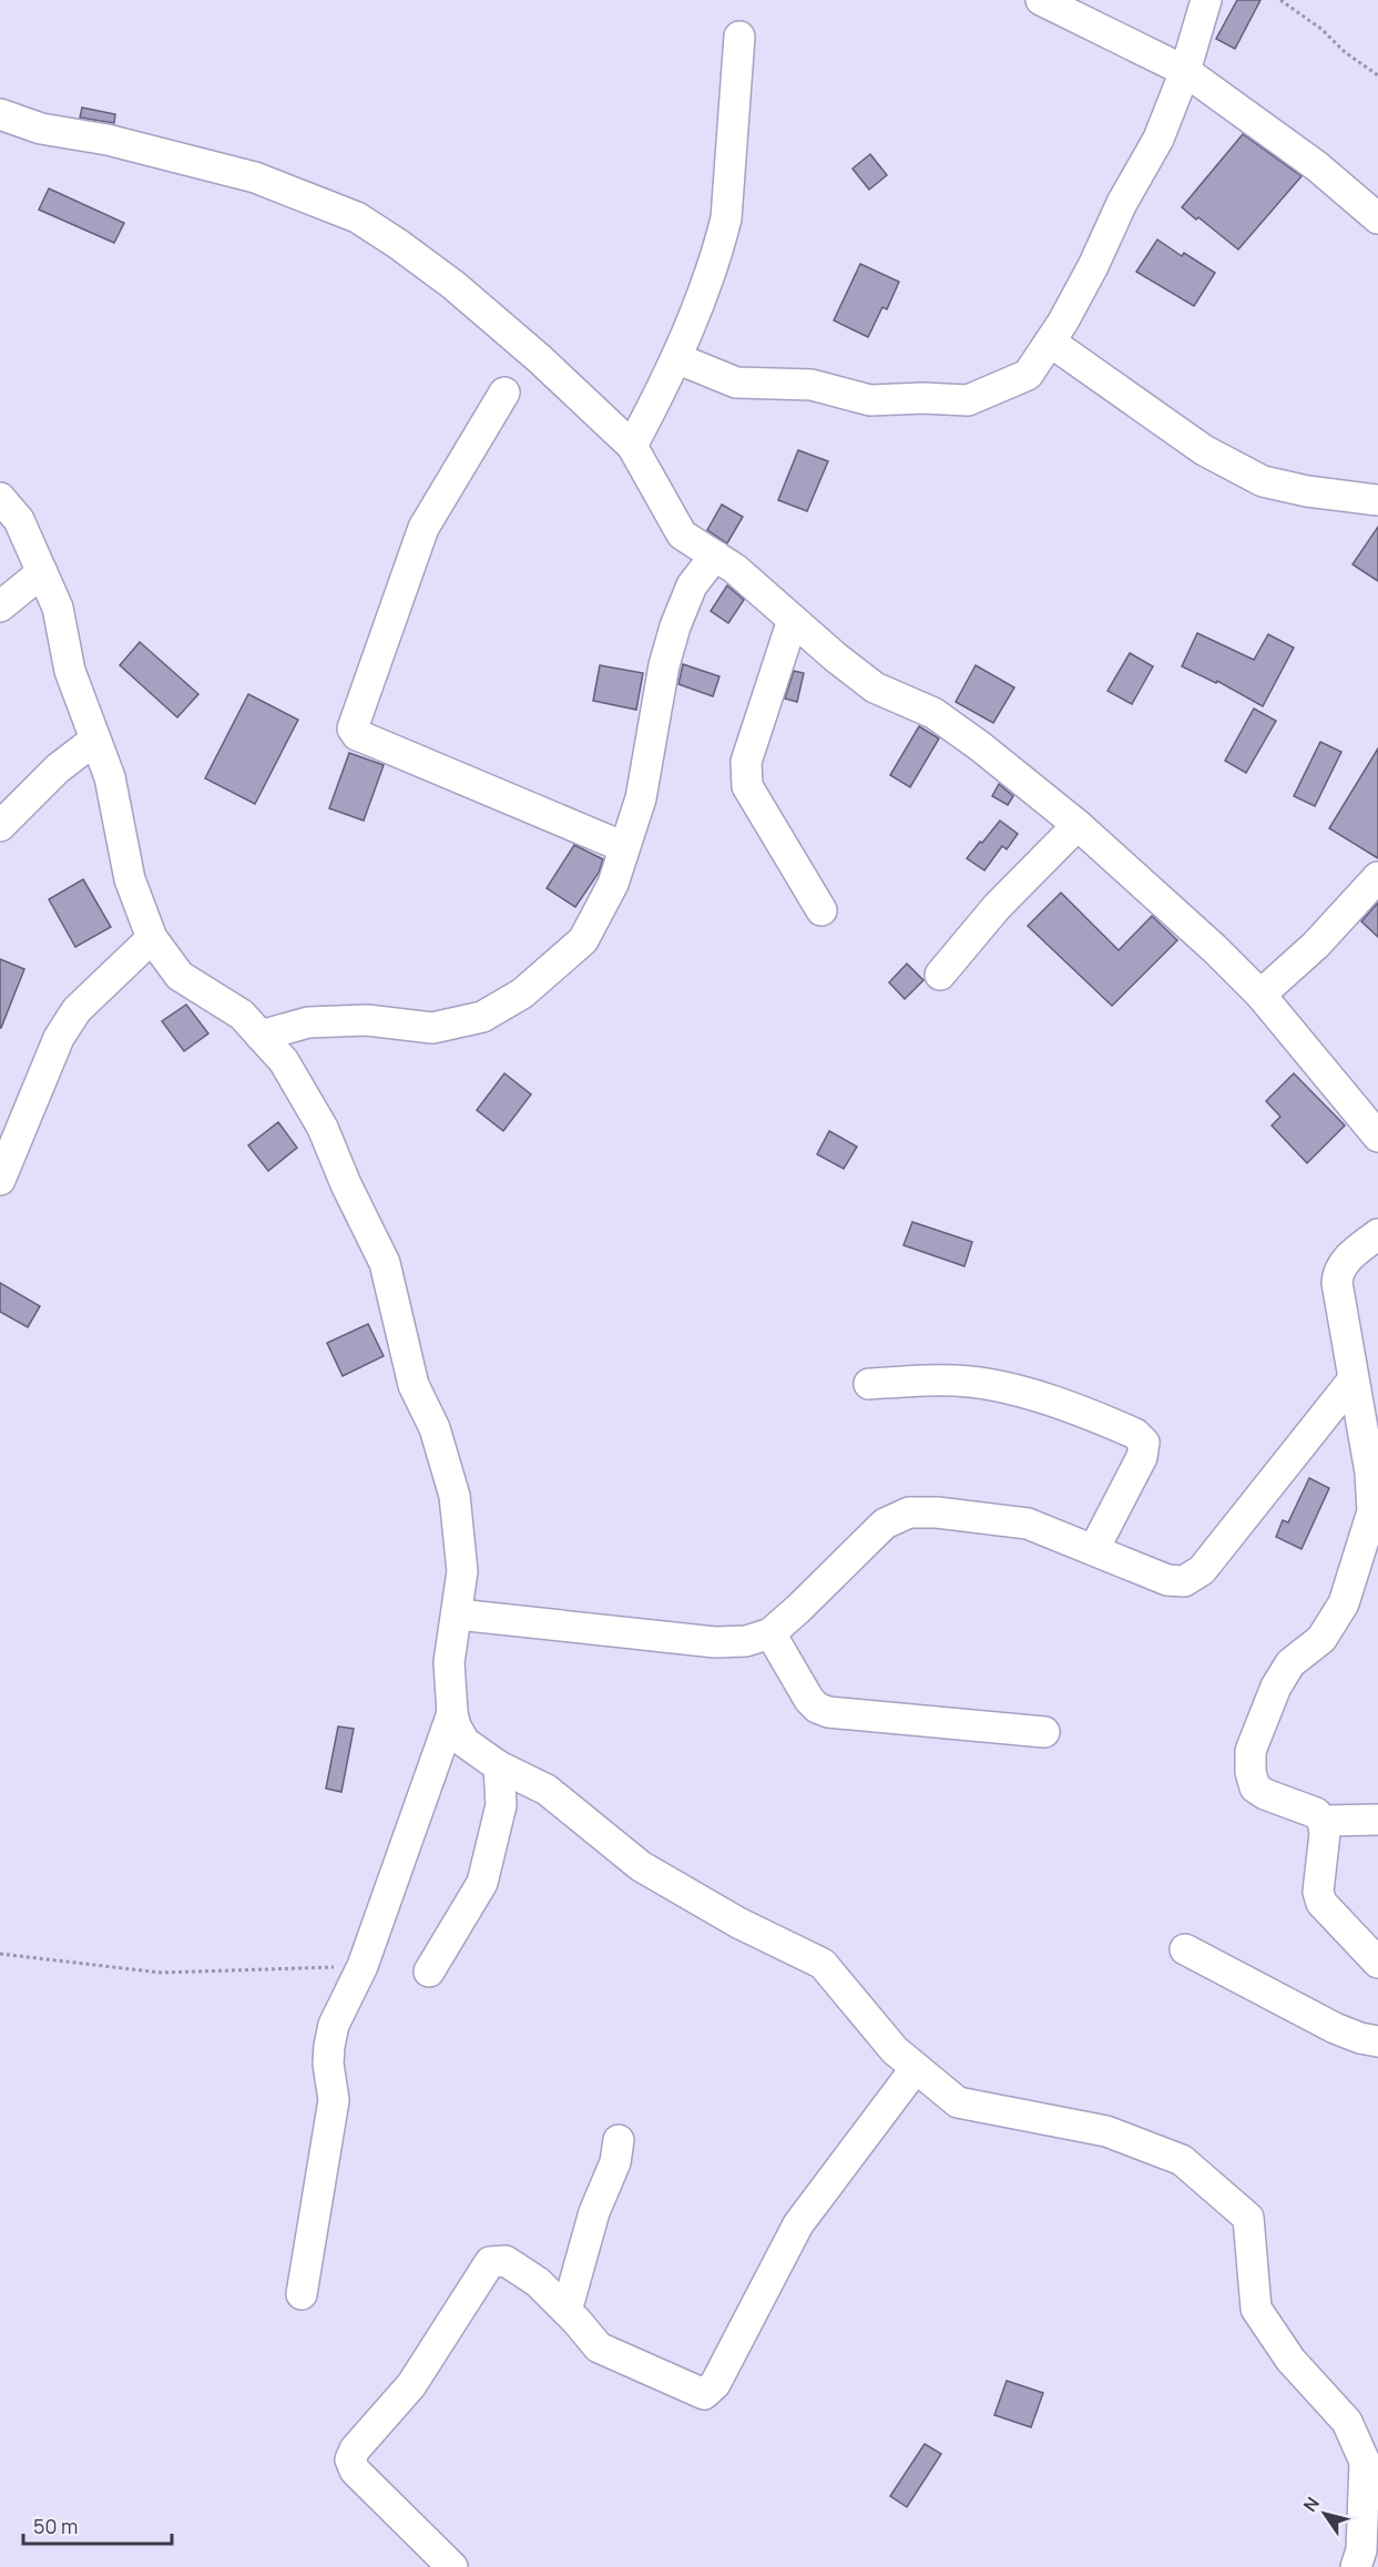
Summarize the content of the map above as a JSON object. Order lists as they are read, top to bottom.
{
  "scale_bar": "50 m",
  "north": "top left"
}
